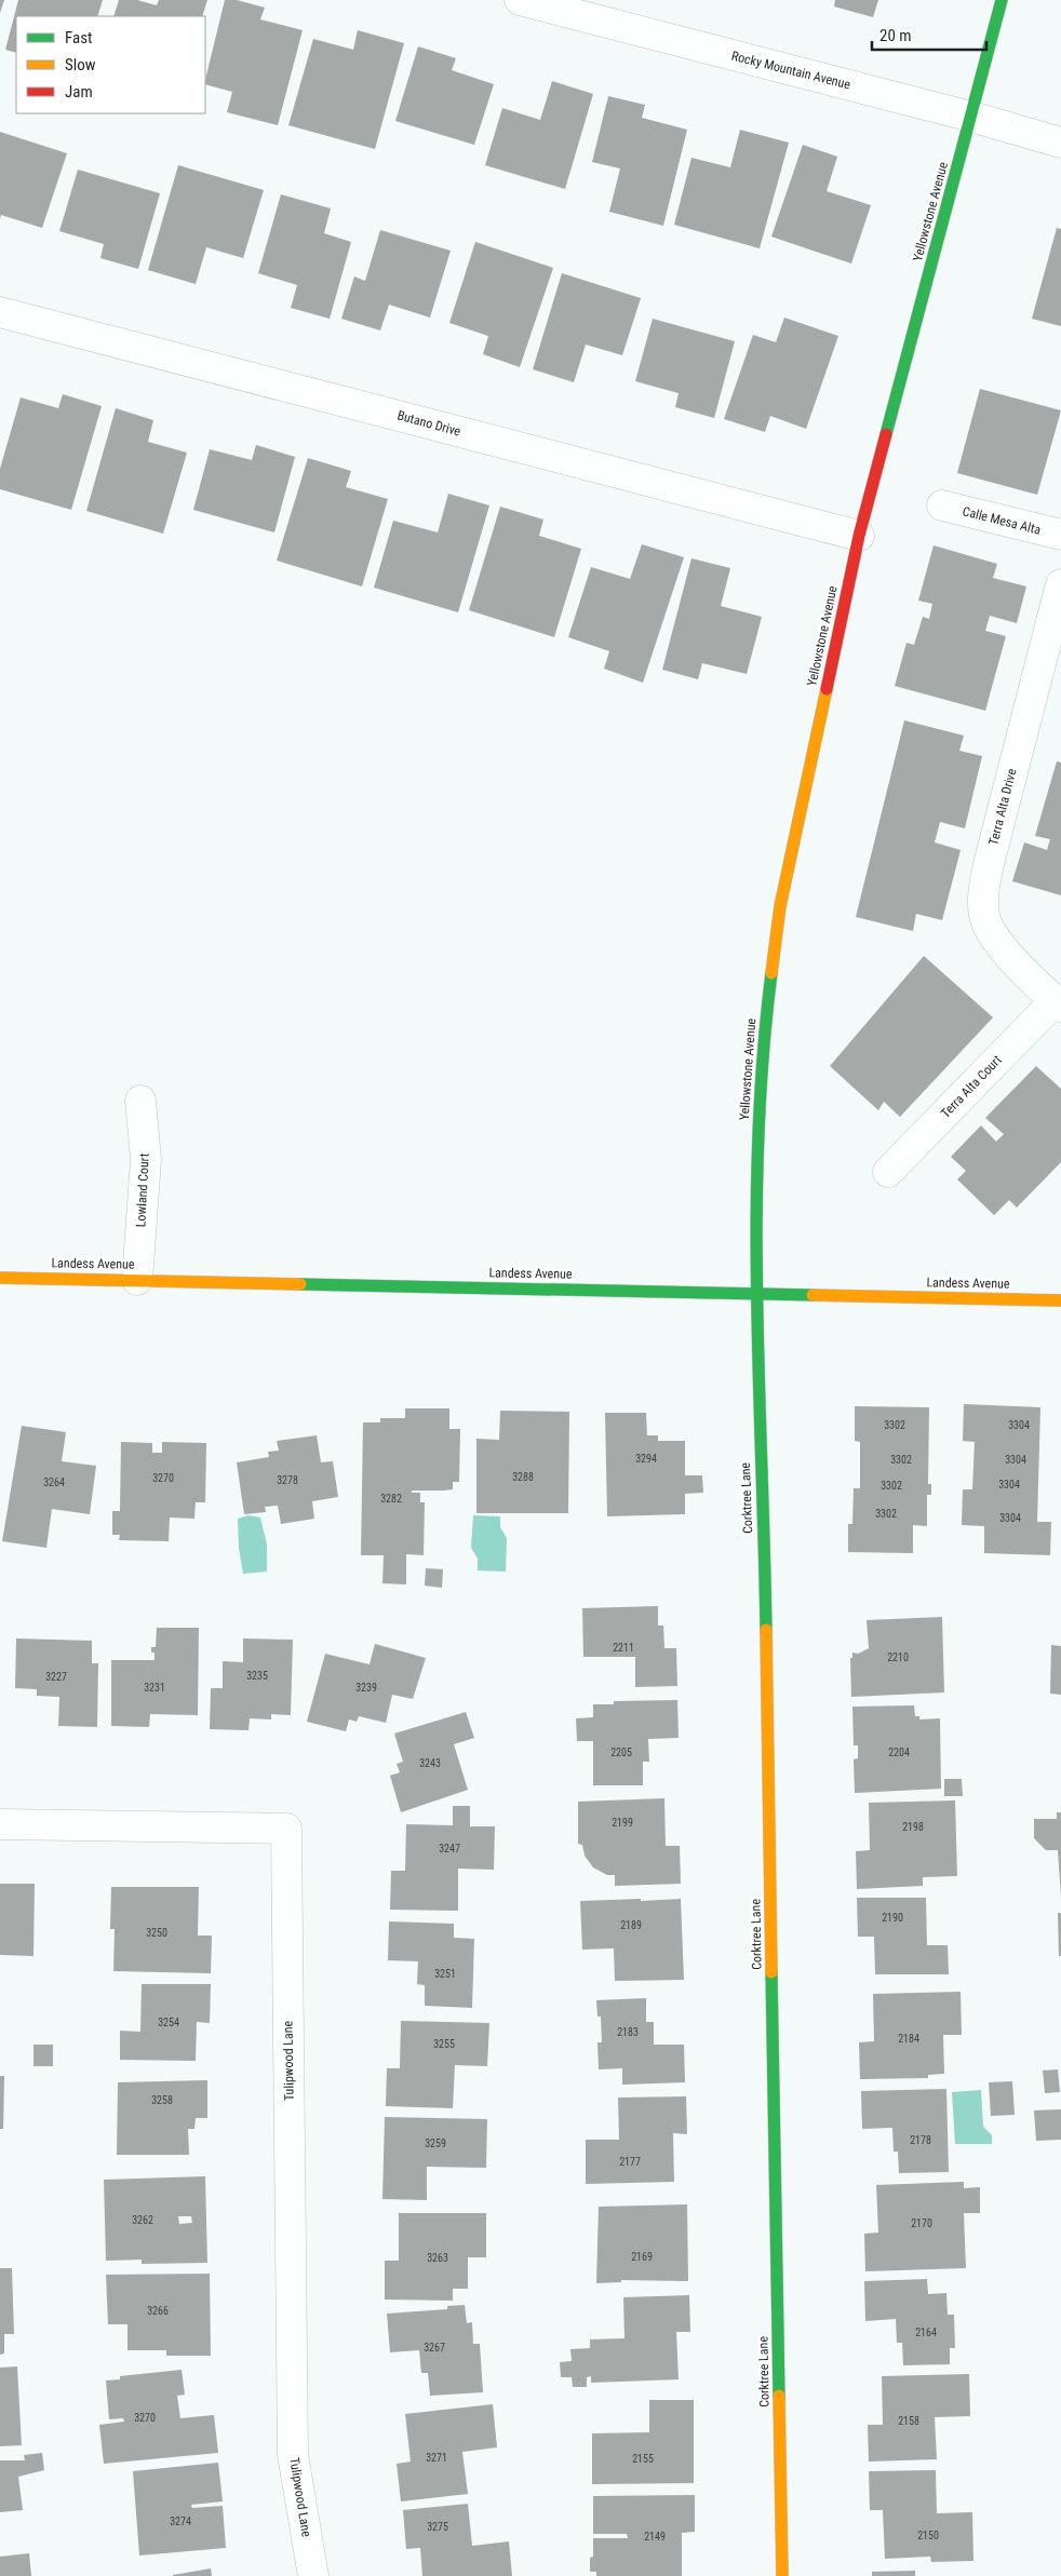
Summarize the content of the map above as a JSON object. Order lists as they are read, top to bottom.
{
  "streets": {
    "street": [
      "Rocky Mountain Avenue",
      "Yellowstone Avenue",
      "Butano Drive",
      "Calle Mesa Alta",
      "Terra Alta Drive",
      "Terra Alta Court",
      "Lowland Court",
      "Landess Avenue",
      "Corktree Lane",
      "Tulipwood Lane"
    ]
  },
  "crossings": [
    ["Rocky Mountain Avenue", "Yellowstone Avenue"],
    ["Yellowstone Avenue", "Butano Drive"],
    ["Yellowstone Avenue", "Landess Avenue"],
    ["Yellowstone Avenue", "Corktree Lane"],
    ["Terra Alta Drive", "Terra Alta Court"],
    ["Lowland Court", "Landess Avenue"],
    ["Landess Avenue", "Corktree Lane"]
  ],
  "house_numbers": [
    "3302",
    "3304",
    "3294",
    "3302",
    "3304",
    "3288",
    "3270",
    "3278",
    "3264",
    "3304",
    "3302",
    "3282",
    "3302",
    "3304",
    "2211",
    "2210",
    "3235",
    "3227",
    "3231",
    "3239",
    "2205",
    "2204",
    "3243",
    "2199",
    "2198",
    "3247",
    "2190",
    "2189",
    "3250",
    "3251",
    "3254",
    "2183",
    "2184",
    "3255",
    "3258",
    "2178",
    "3259",
    "2177",
    "3262",
    "2170",
    "2169",
    "3263",
    "3266",
    "2164",
    "3267",
    "3270",
    "2158",
    "3271",
    "2155",
    "3274",
    "3275",
    "2150",
    "2149"
  ],
  "legend": ["Fast", "Slow", "Jam"],
  "scale_bar": "20 m"
}
